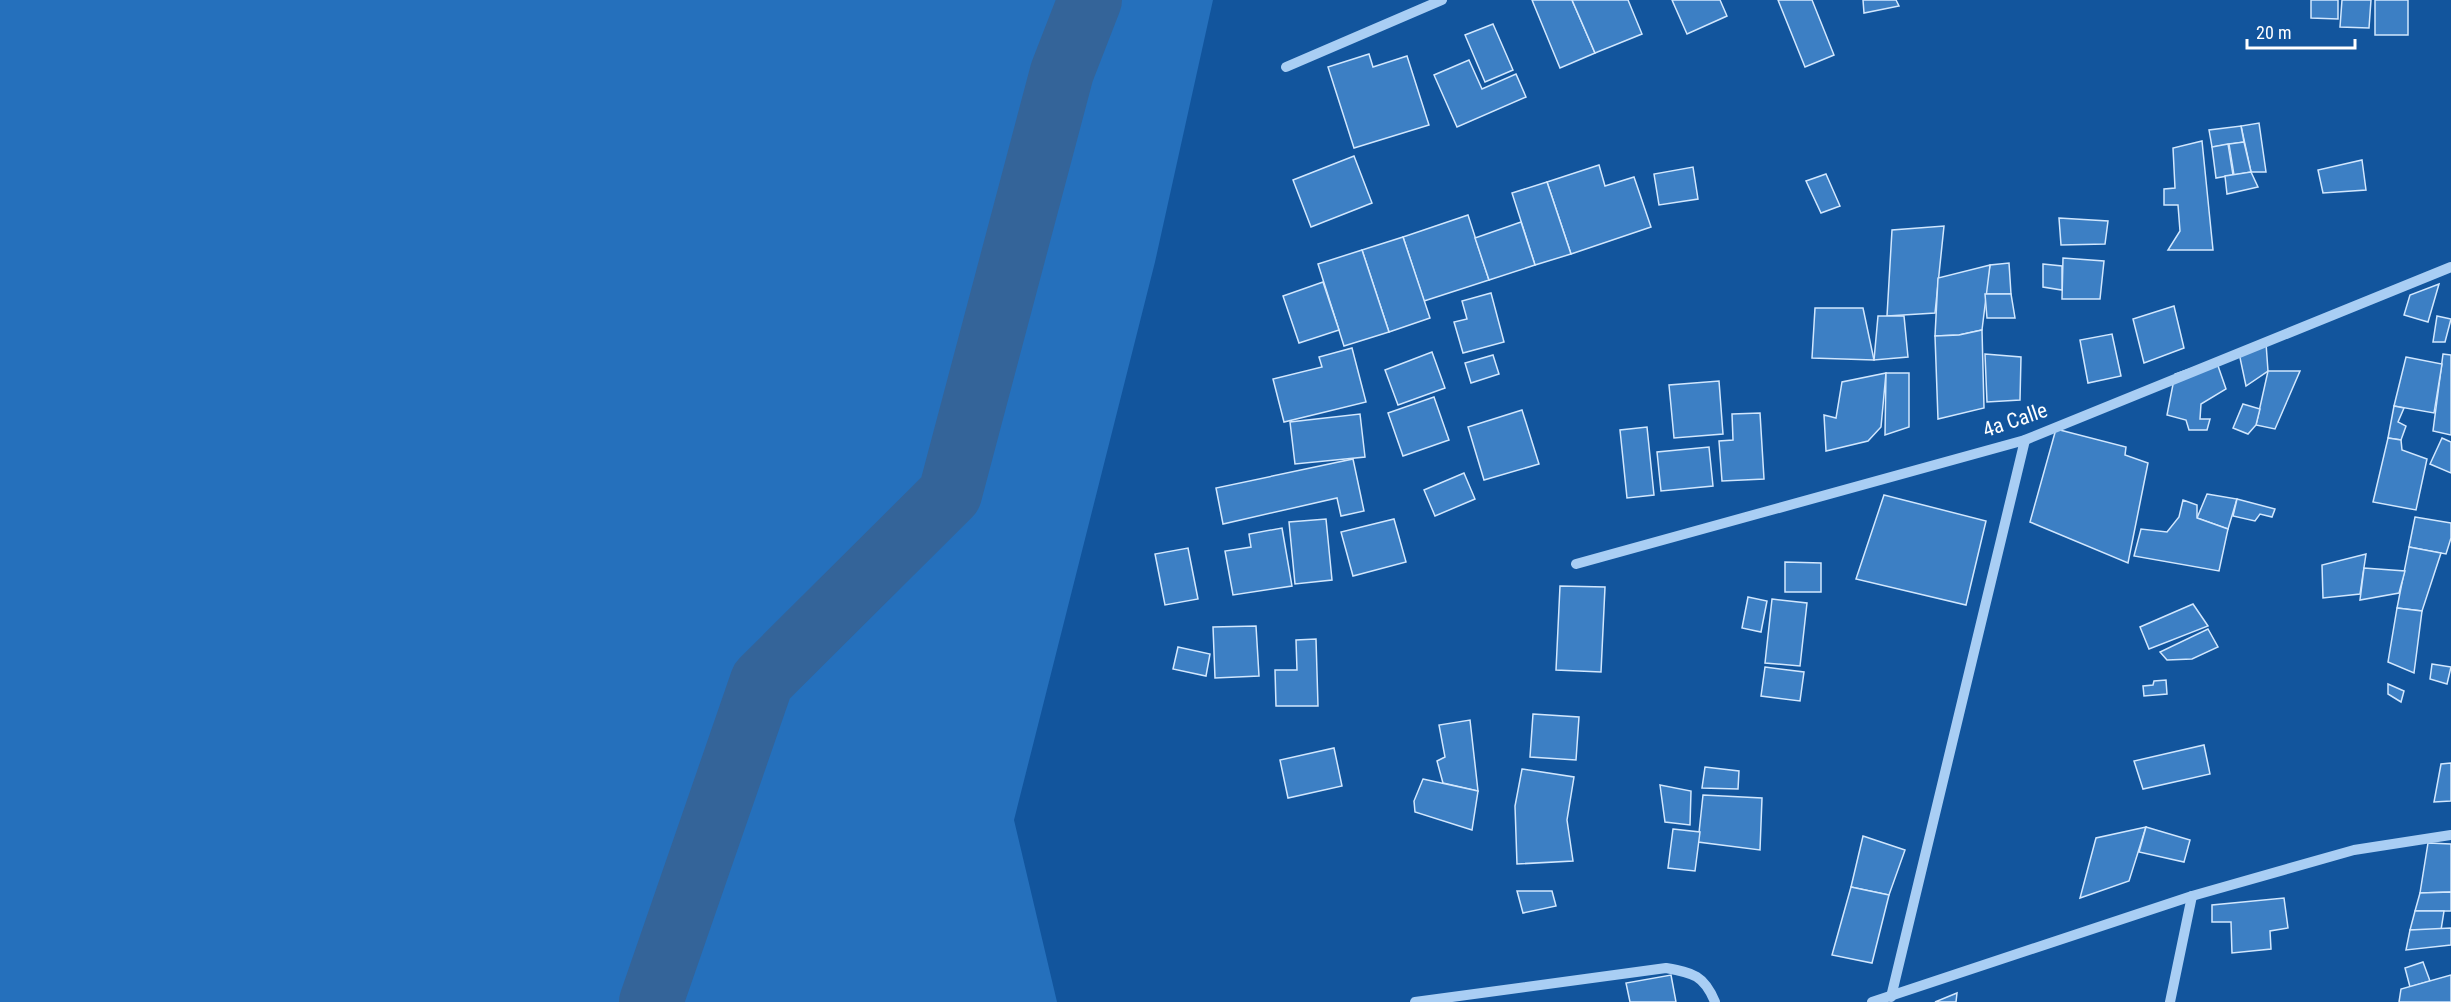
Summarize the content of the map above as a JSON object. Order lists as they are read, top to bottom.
{
  "streets": {
    "street": ["4a Calle"]
  },
  "scale_bar": "20 m"
}
